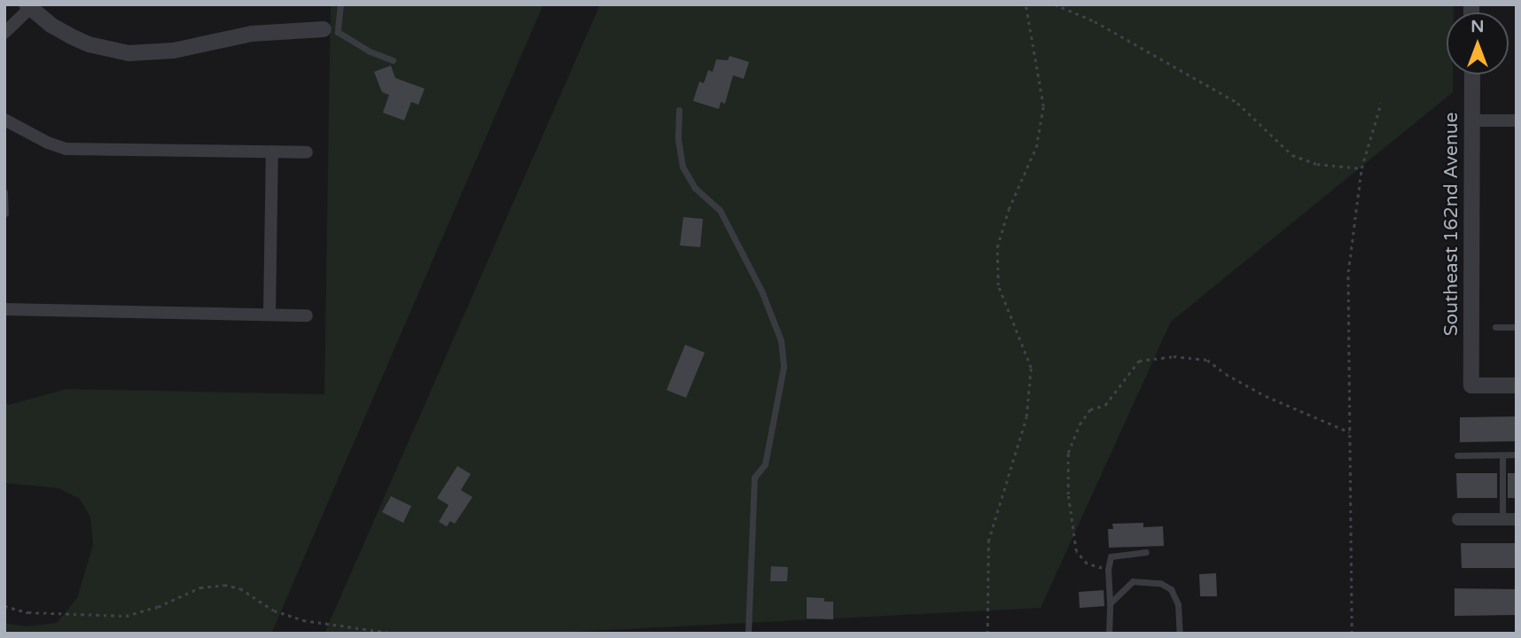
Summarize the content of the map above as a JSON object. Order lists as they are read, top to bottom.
{
  "streets": {
    "street": ["Southeast 162nd Avenue"]
  },
  "north": "top"
}
